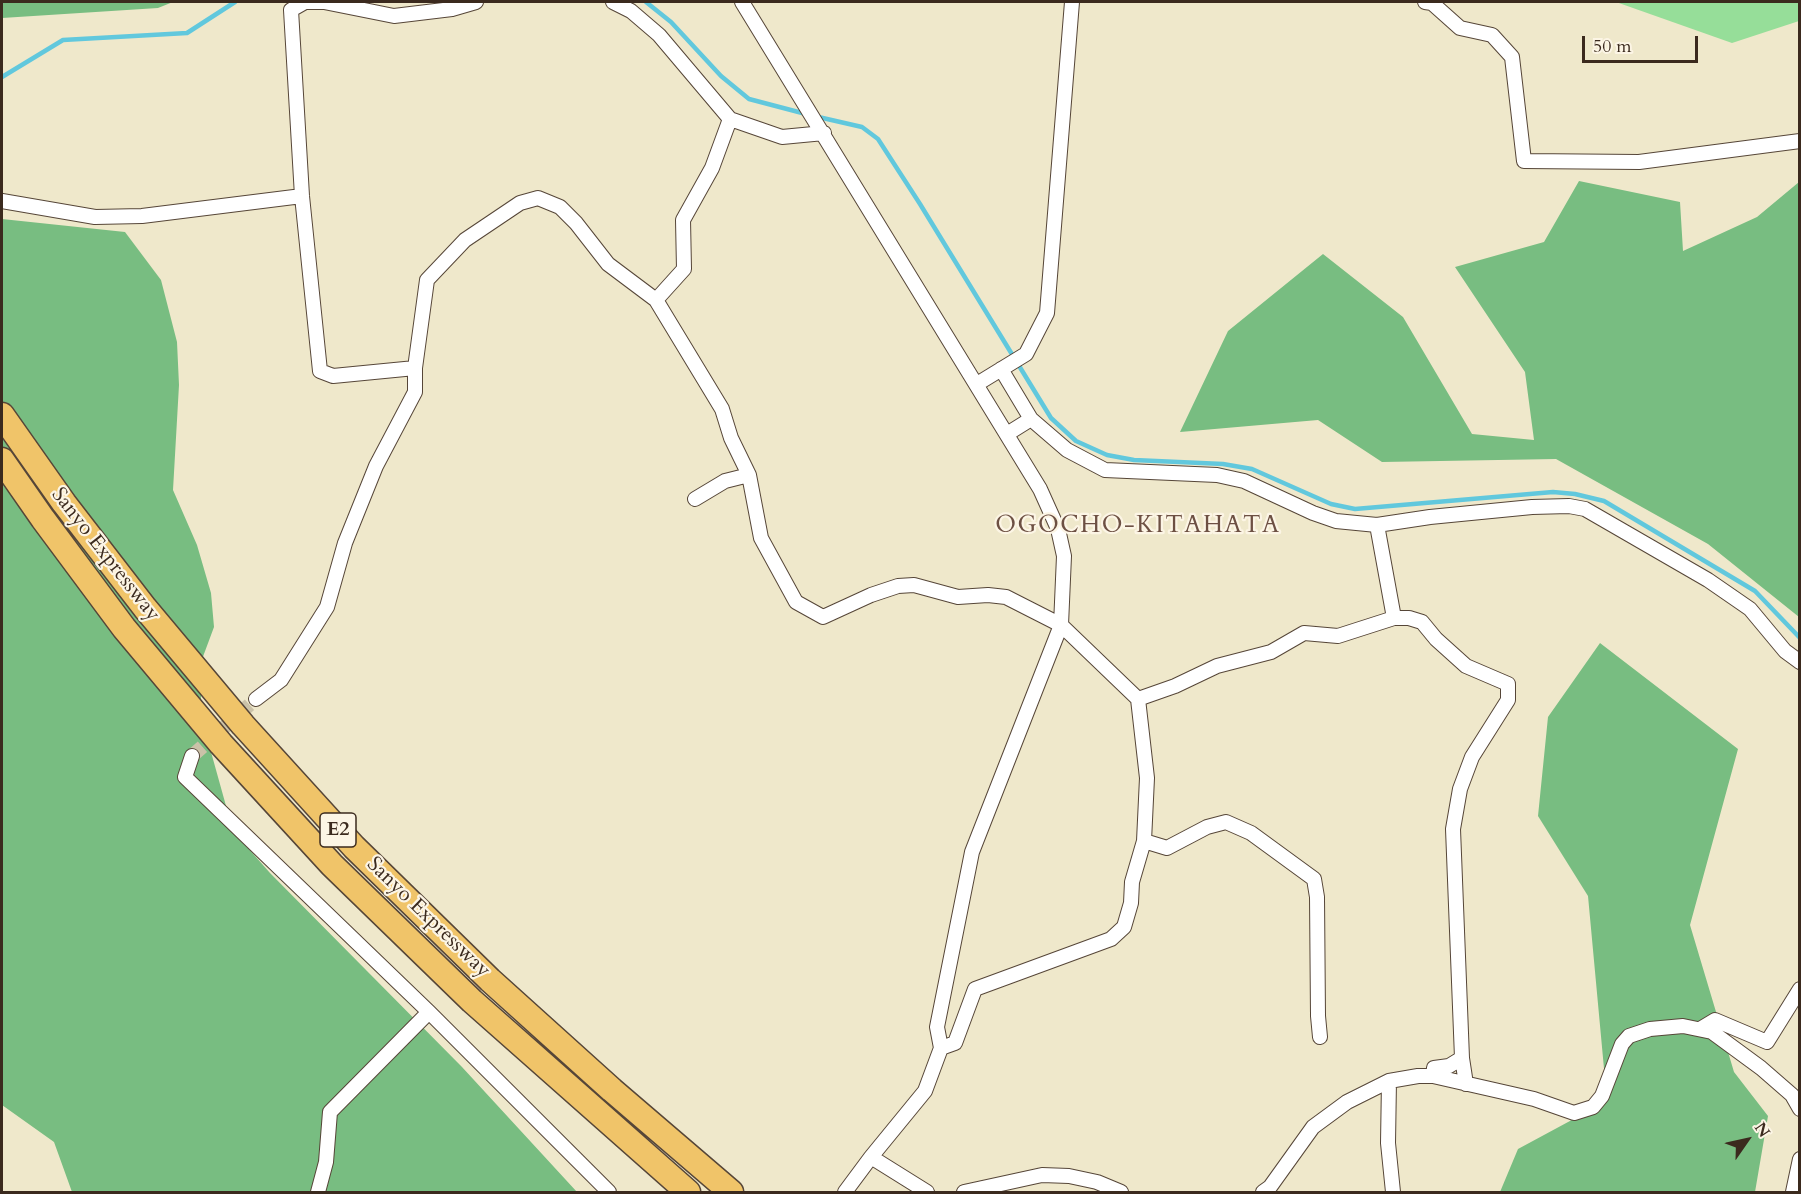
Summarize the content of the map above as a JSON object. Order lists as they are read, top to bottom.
{
  "streets": {
    "highway": ["Sanyo Expressway", "E2"]
  },
  "districts": ["OGOCHO-KITAHATA"],
  "scale_bar": "50 m",
  "north": "top right"
}
